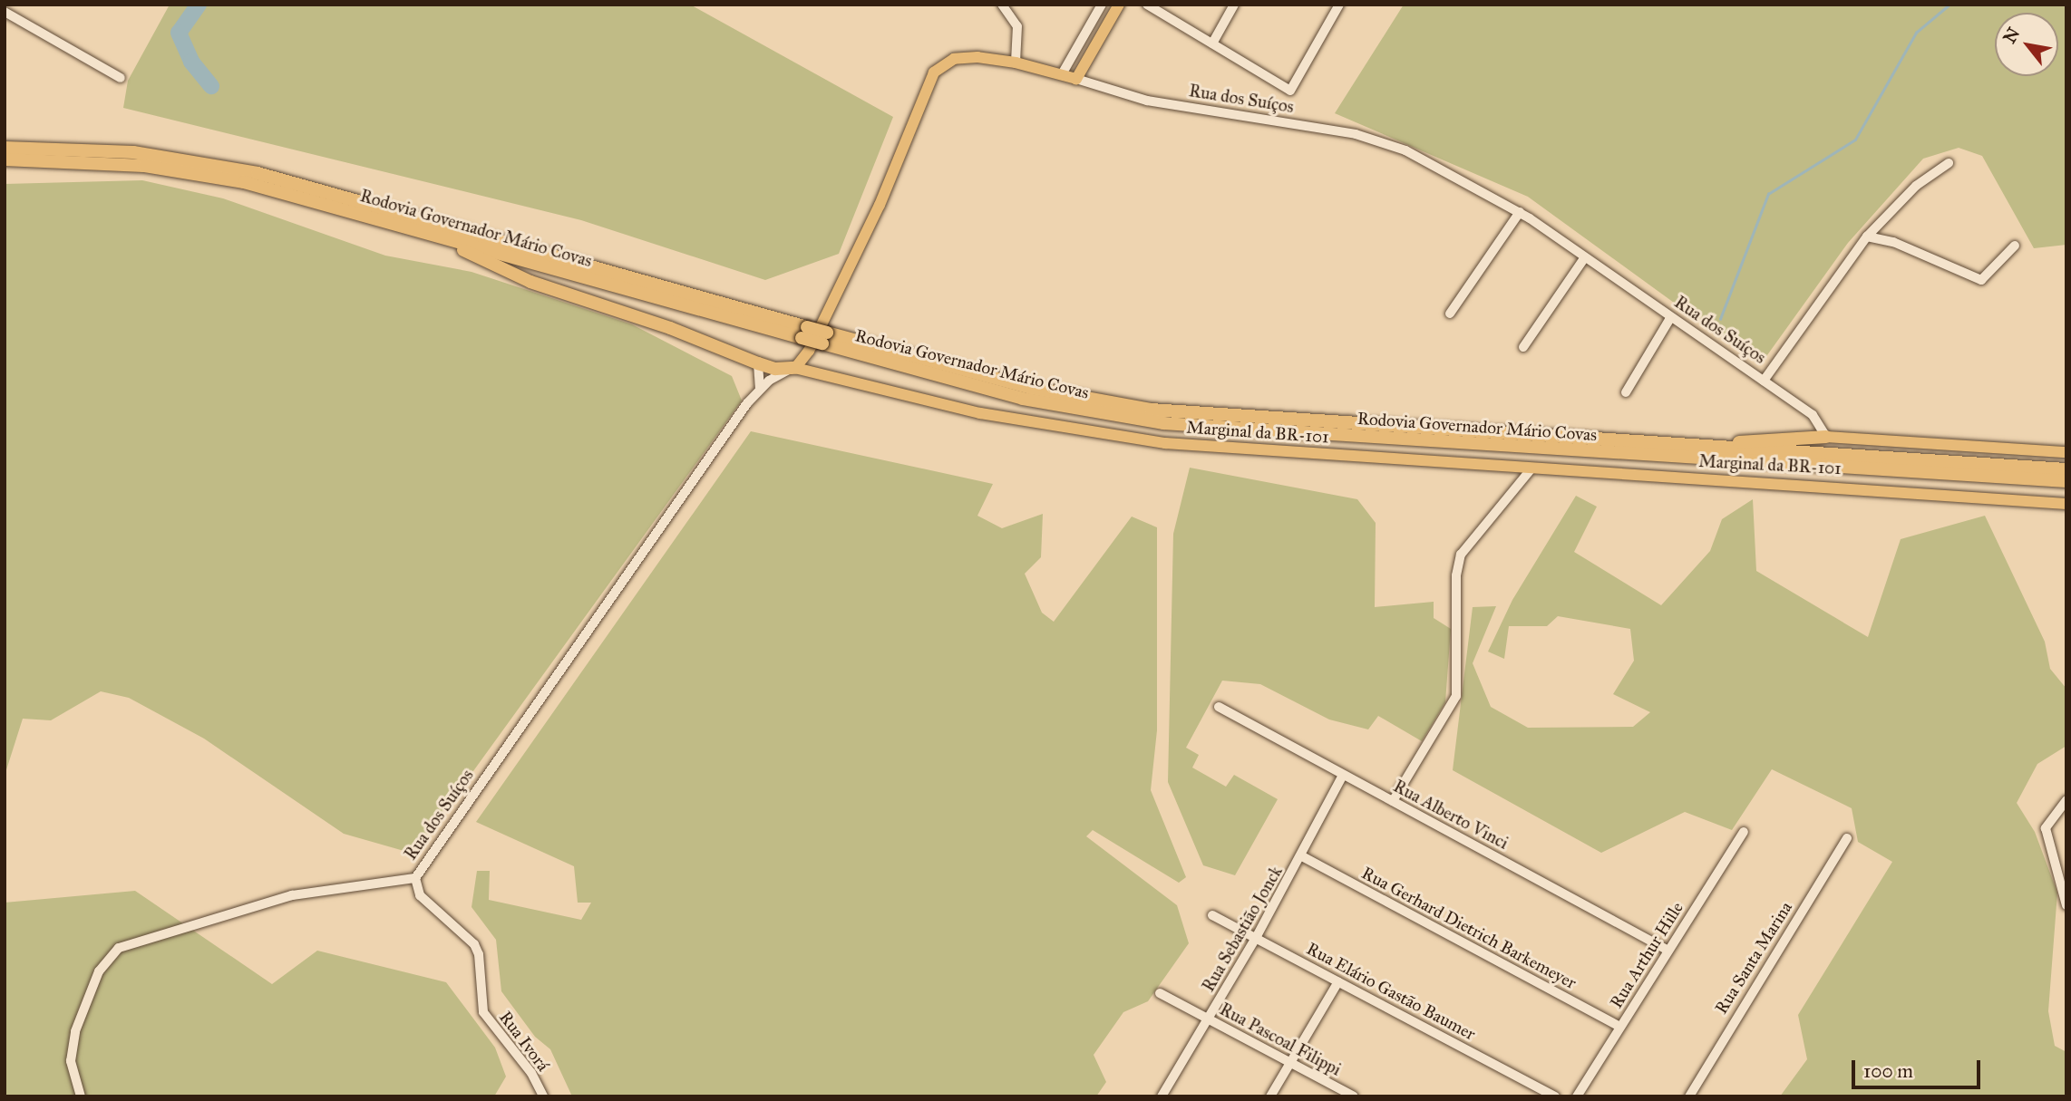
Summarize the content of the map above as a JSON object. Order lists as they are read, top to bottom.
{
  "streets": {
    "highway": ["Rodovia Governador Mário Covas"],
    "main road": ["Rua dos Suíços", "Marginal da BR-101"],
    "street": [
      "Rua Alberto Vinci",
      "Rua Gerhard Dietrich Barkemeyer",
      "Rua Sebastião Jonck",
      "Rua Arthur Hille",
      "Rua Santa Marina",
      "Rua Elário Gastão Baumer",
      "Rua Pascoal Filippi",
      "Rua Ivorá"
    ]
  },
  "crossings": [
    ["Rua dos Suíços", "Marginal da BR-101"],
    ["Rua dos Suíços", "Rua Ivorá"],
    ["Rua Alberto Vinci", "Rua Sebastião Jonck"],
    ["Rua Alberto Vinci", "Rua Arthur Hille"],
    ["Rua Gerhard Dietrich Barkemeyer", "Rua Sebastião Jonck"],
    ["Rua Gerhard Dietrich Barkemeyer", "Rua Arthur Hille"],
    ["Rua Sebastião Jonck", "Rua Elário Gastão Baumer"],
    ["Rua Sebastião Jonck", "Rua Pascoal Filippi"]
  ],
  "scale_bar": "100 m",
  "north": "top left"
}
